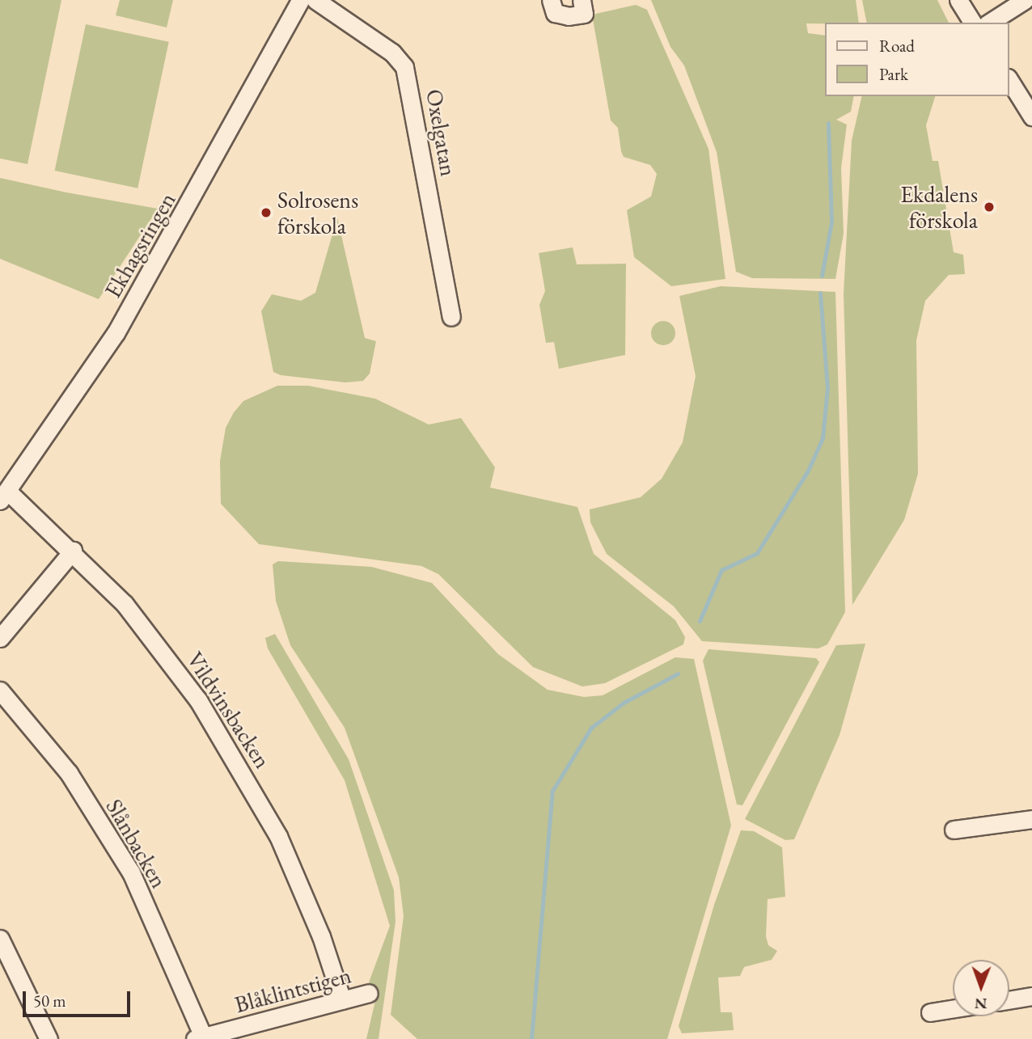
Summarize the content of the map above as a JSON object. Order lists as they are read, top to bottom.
{
  "streets": {
    "street": [
      "Oxelgatan",
      "Ekhagsringen",
      "Vildvinsbacken",
      "Slånbacken",
      "Blåklintstigen"
    ]
  },
  "crossings": [
    ["Ekhagsringen", "Vildvinsbacken"],
    ["Vildvinsbacken", "Blåklintstigen"],
    ["Slånbacken", "Blåklintstigen"]
  ],
  "places": ["Ekdalens förskola", "Solrosens förskola"],
  "legend": ["Road", "Park"],
  "scale_bar": "50 m",
  "north": "bottom"
}
